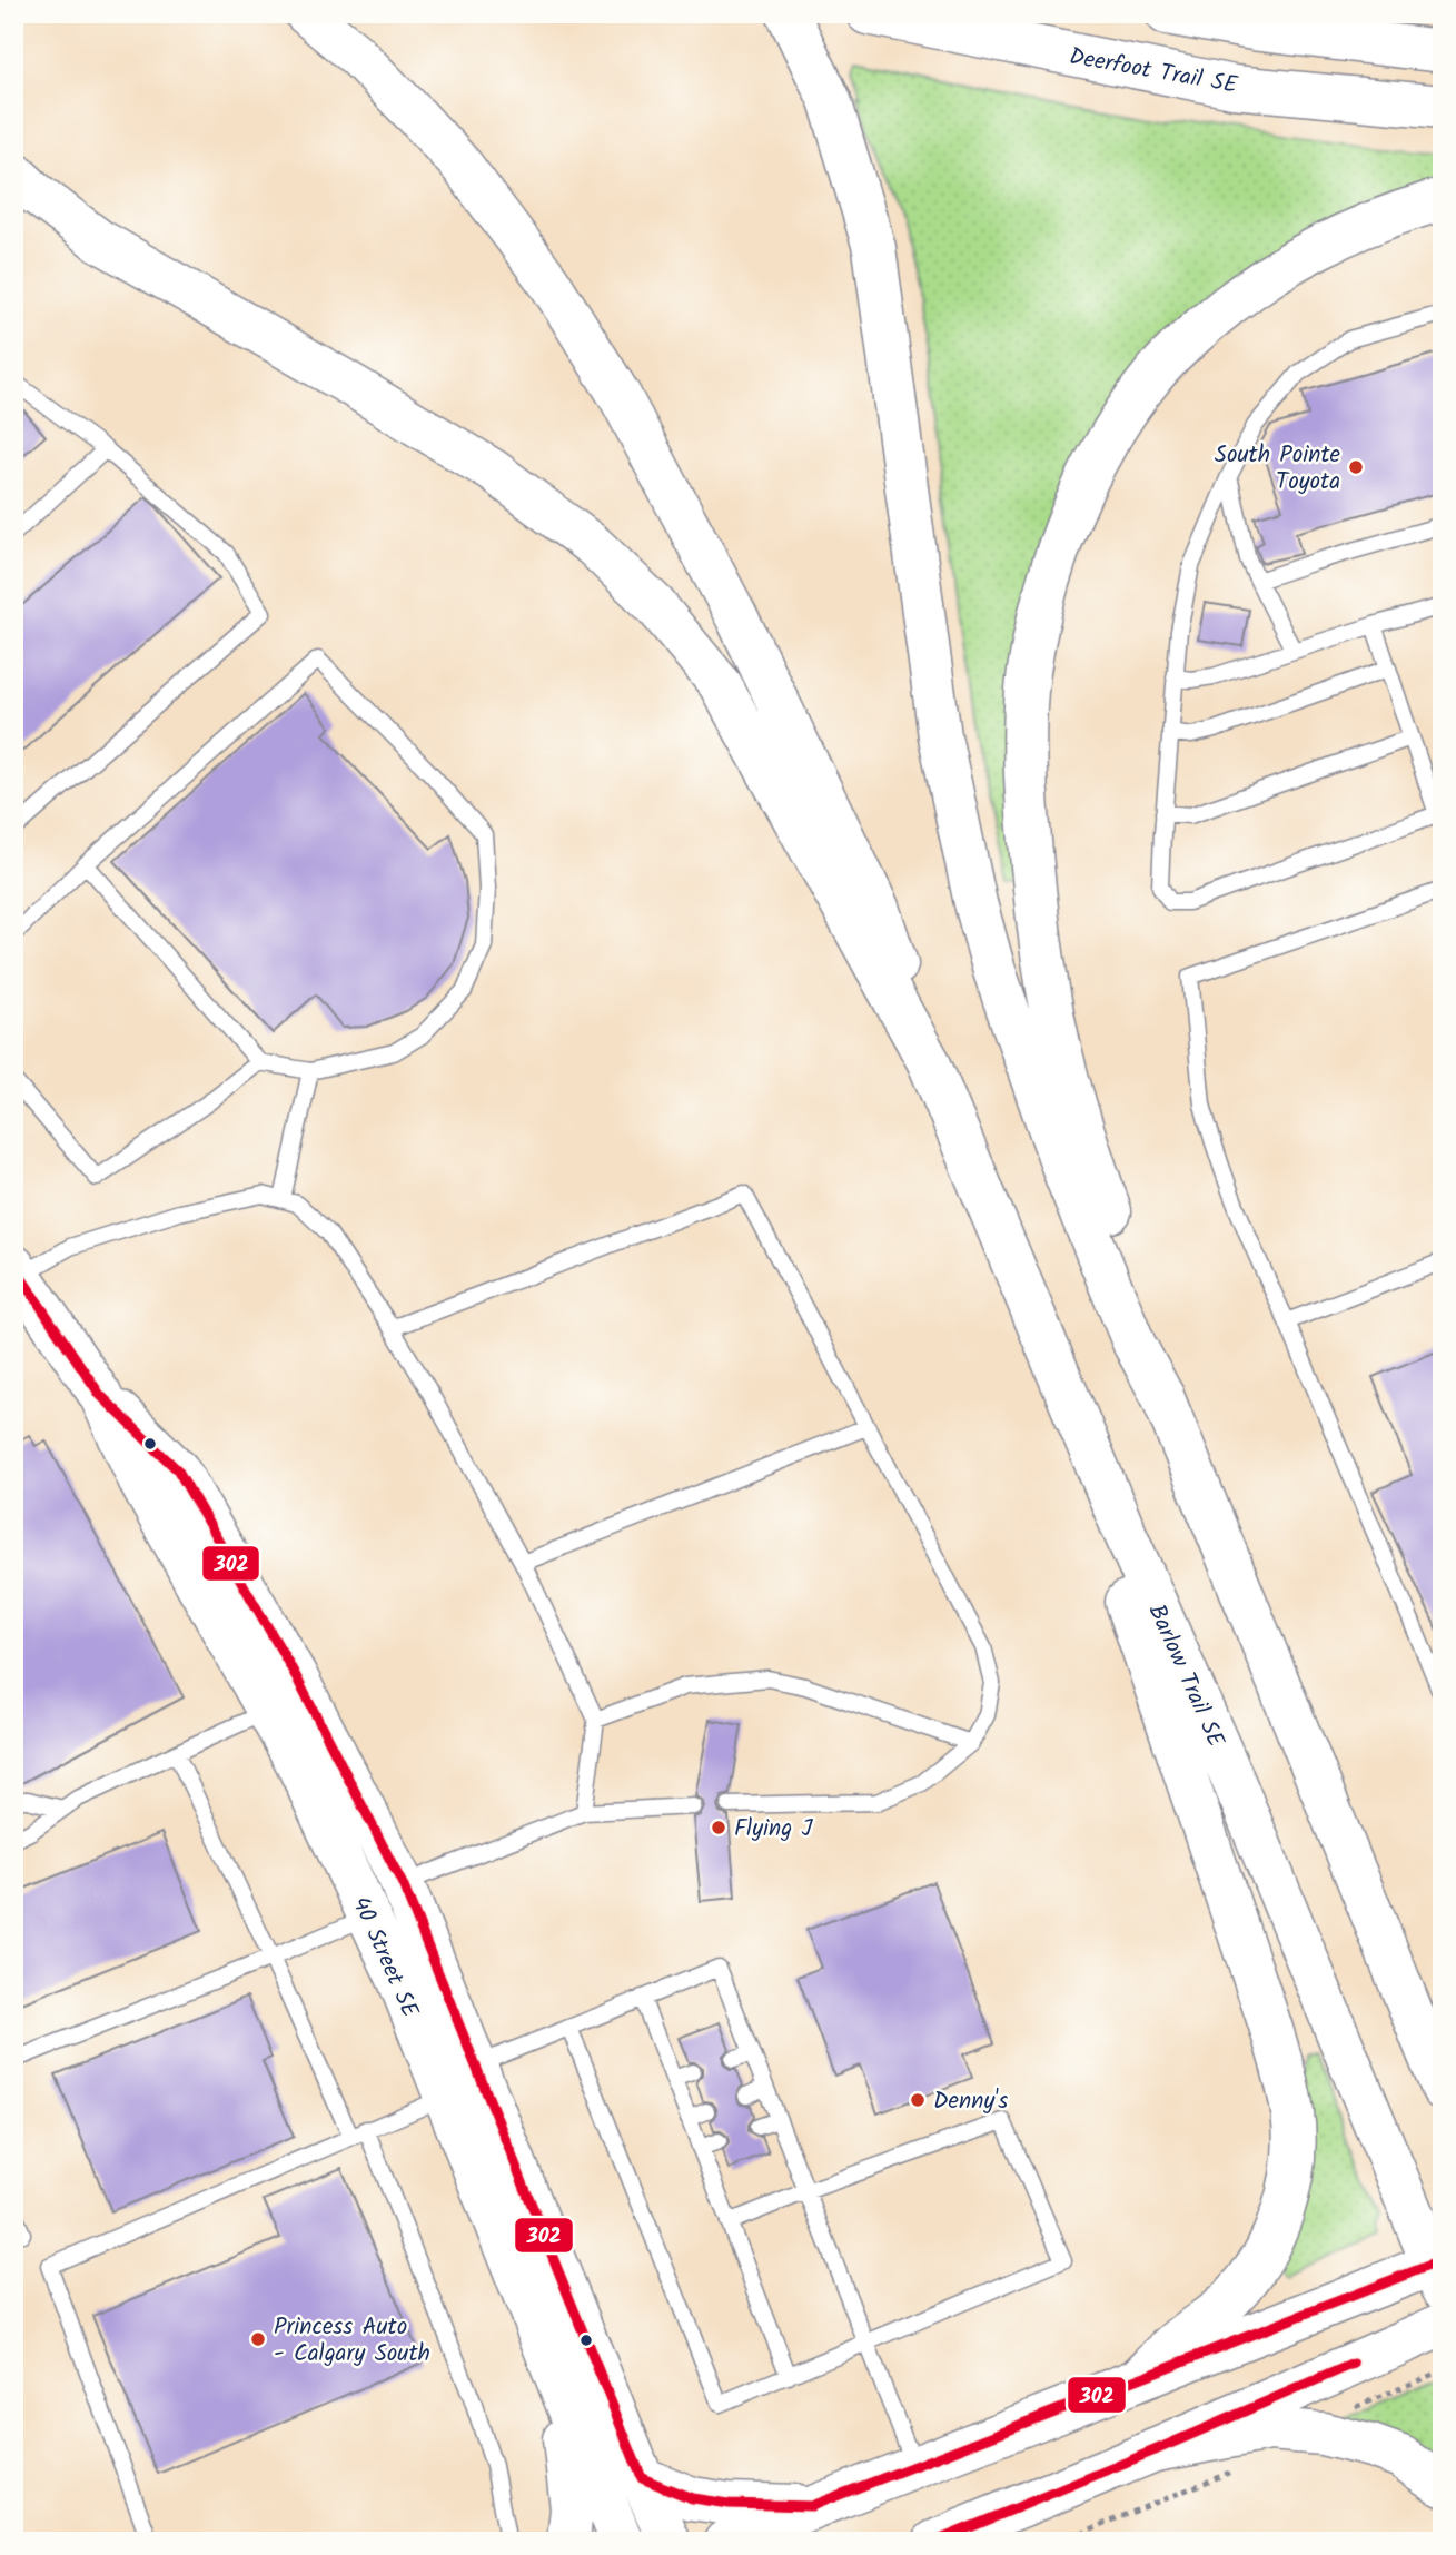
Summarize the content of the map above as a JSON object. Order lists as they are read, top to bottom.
{
  "streets": {
    "main road": ["Deerfoot Trail SE", "Barlow Trail SE", "40 Street SE"]
  },
  "places": [
    "South Pointe Toyota",
    "Flying J",
    "Denny's",
    "Princess Auto - Calgary South"
  ],
  "lines": ["transit line 302"]
}
